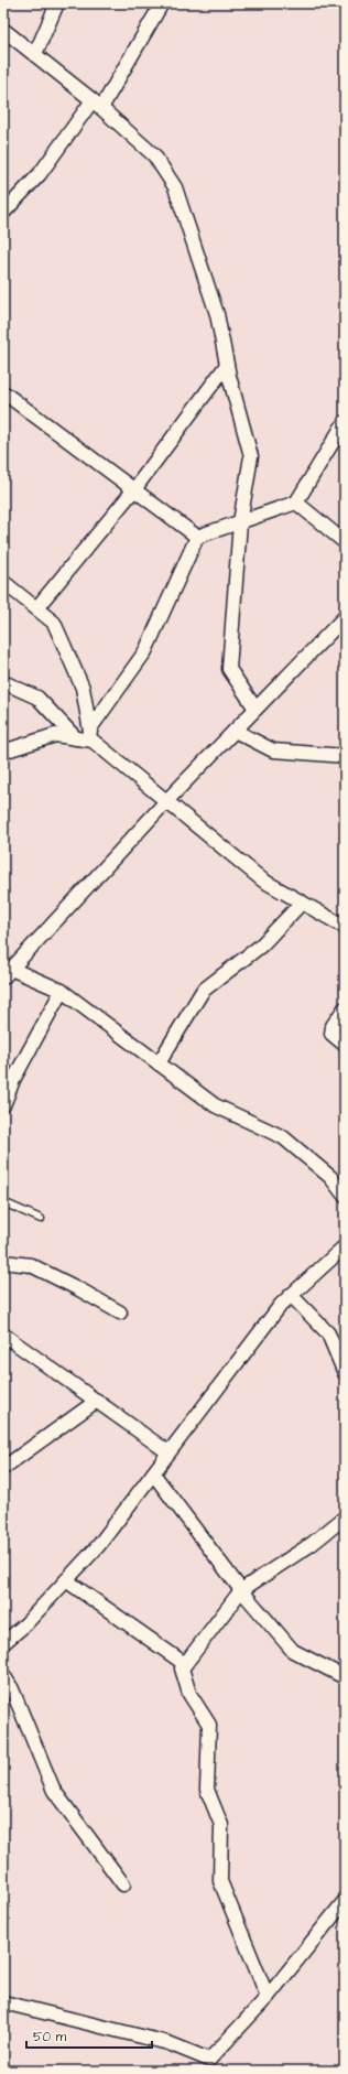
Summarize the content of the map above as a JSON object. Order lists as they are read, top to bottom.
{
  "scale_bar": "50 m"
}
